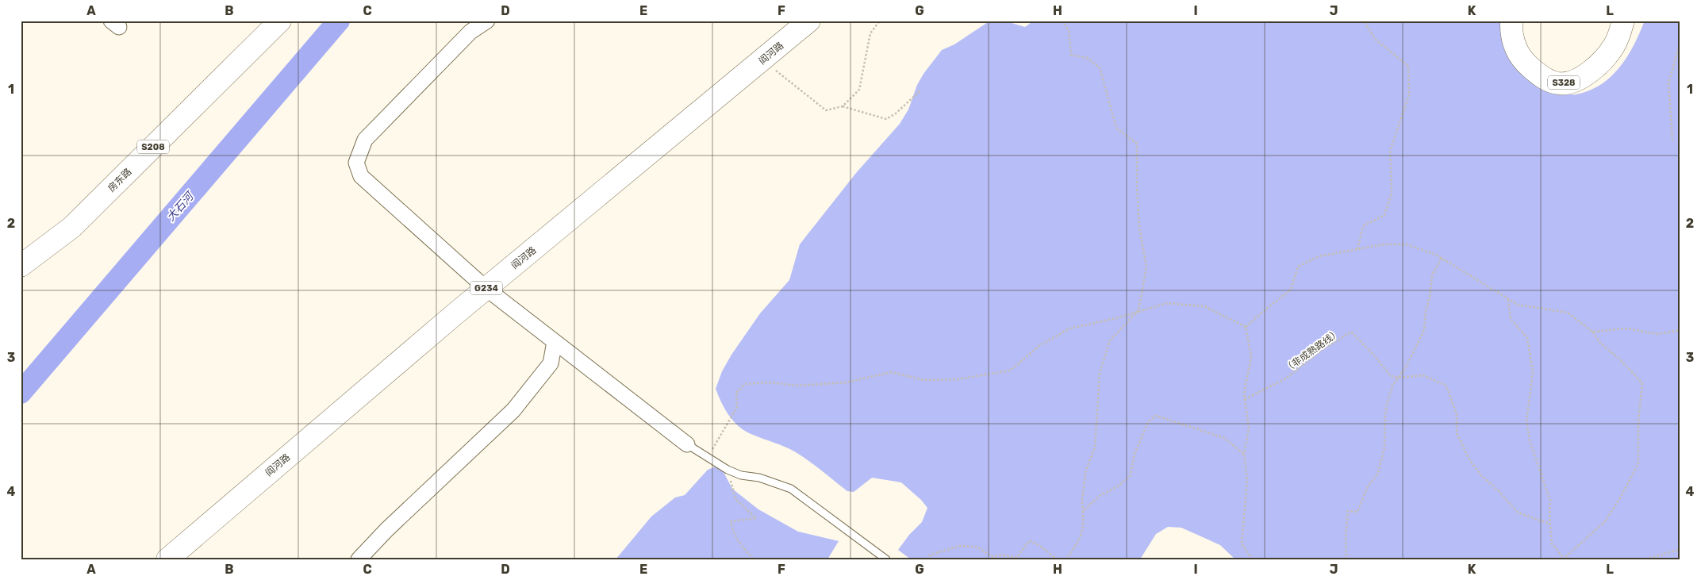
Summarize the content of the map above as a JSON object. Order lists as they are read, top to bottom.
{
  "streets": {
    "main road": [
      "阎河路",
      "S328",
      "S208",
      "房东路",
      "G234"
    ],
    "path": ["（非成熟路线）"]
  },
  "water": ["大石河"],
  "grid": {
    "columns": [
      "A",
      "B",
      "C",
      "D",
      "E",
      "F",
      "G",
      "H",
      "I",
      "J",
      "K",
      "L"
    ],
    "rows": [
      "1",
      "2",
      "3",
      "4"
    ]
  }
}
